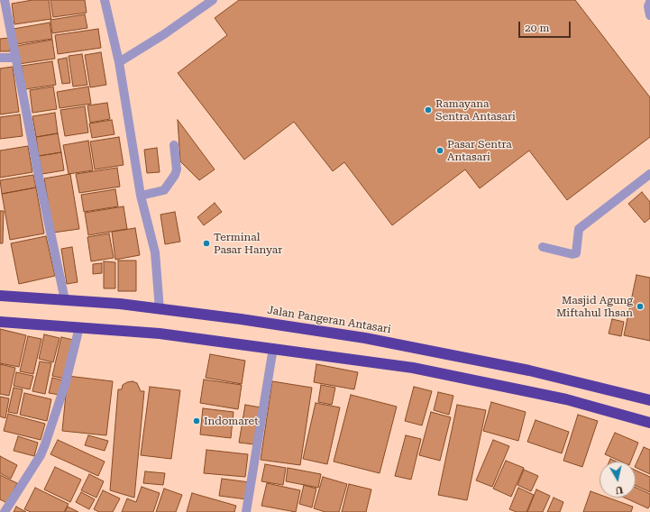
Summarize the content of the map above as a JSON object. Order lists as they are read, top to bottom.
{
  "streets": {
    "highway": ["Jalan Pangeran Antasari"]
  },
  "places": [
    "Ramayana Sentra Antasari",
    "Pasar Sentra Antasari",
    "Terminal Pasar Hanyar",
    "Masjid Agung Miftahul Ihsan",
    "Indomaret"
  ],
  "scale_bar": "20 m",
  "north": "bottom"
}
